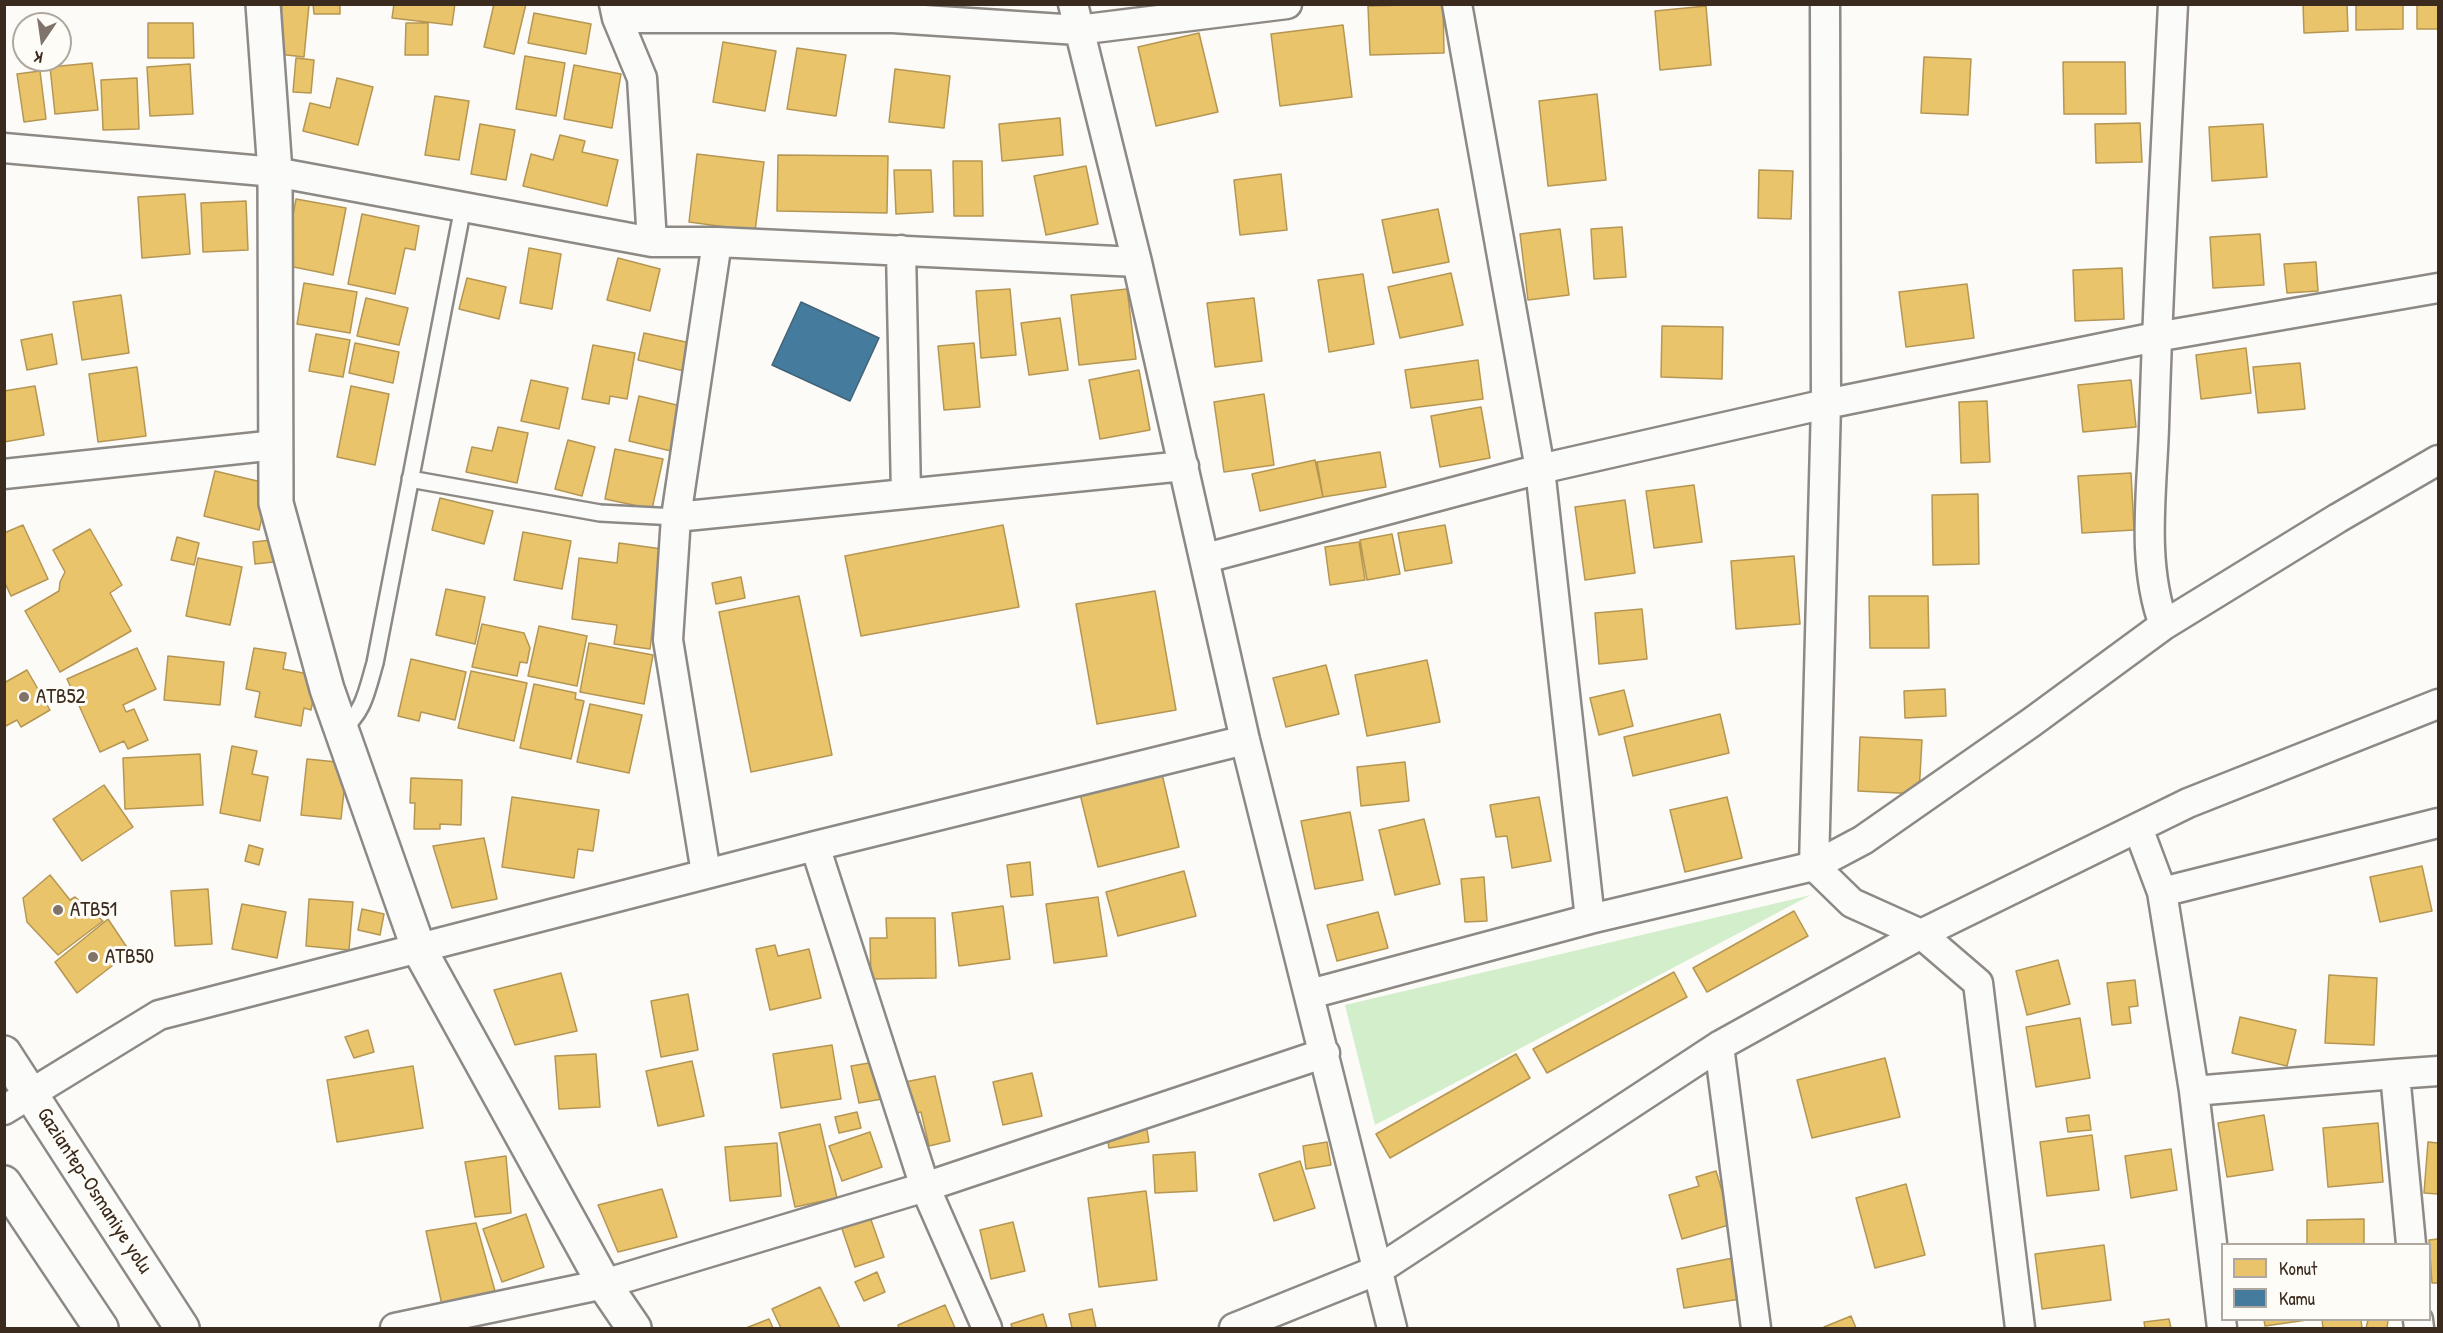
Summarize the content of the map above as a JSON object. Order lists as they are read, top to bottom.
{
  "streets": {
    "main road": ["Gaziantep-Osmaniye yolu"]
  },
  "places": ["ATB52", "ATB51", "ATB50"],
  "legend": ["Konut", "Kamu"],
  "north": "bottom"
}
